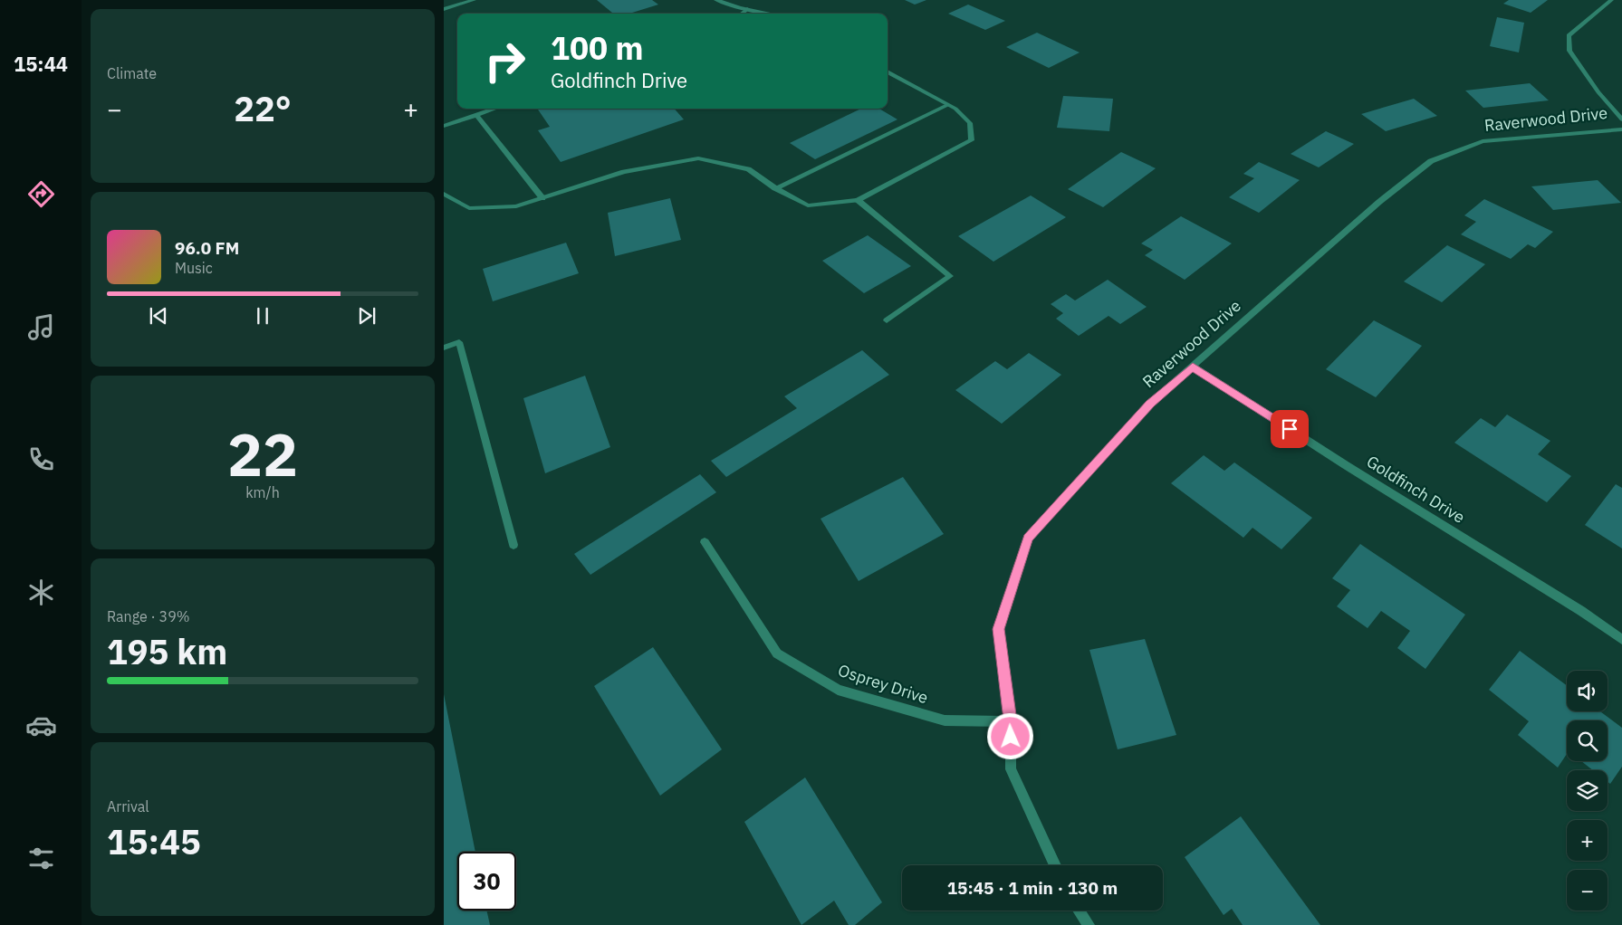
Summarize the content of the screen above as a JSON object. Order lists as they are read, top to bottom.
{
  "streets": {
    "street": ["Raverwood Drive", "Goldfinch Drive", "Osprey Drive"]
  },
  "crossings": [
    ["Raverwood Drive", "Goldfinch Drive"],
    ["Raverwood Drive", "Osprey Drive"]
  ],
  "page": {
    "tabs": "15:44",
    "tile": [
      "Climate",
      ["22", "km/h"],
      ["Range · 39%", "195 km"],
      ["Arrival", "15:45"]
    ],
    "turn": ["100 m", "Goldfinch Drive"],
    "heat": ["−", "22°", "+"],
    "song": ["96.0 FM", "Music"],
    "map_buttons": ["+", "−"],
    "limit": "30",
    "trip": "15:45 · 1 min · 130 m"
  }
}
